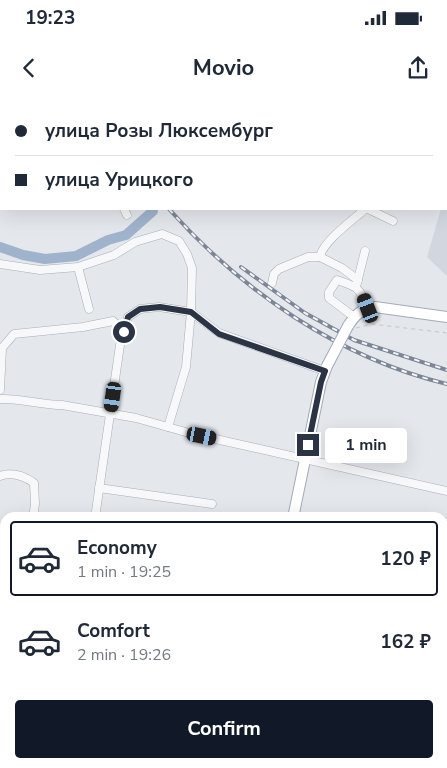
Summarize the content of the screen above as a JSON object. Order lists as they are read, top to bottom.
{
  "page": {
    "status": "19:23",
    "header": "Movio",
    "banner": ["улица Розы Люксембург", "улица Урицкого"],
    "bubble": "1 min",
    "list": [
      {
        "name": "Economy",
        "note": "1 min · 19:25",
        "value": "120 ₽"
      },
      {
        "name": "Comfort",
        "note": "2 min · 19:26",
        "value": "162 ₽"
      }
    ],
    "buttons": "Confirm"
  }
}
